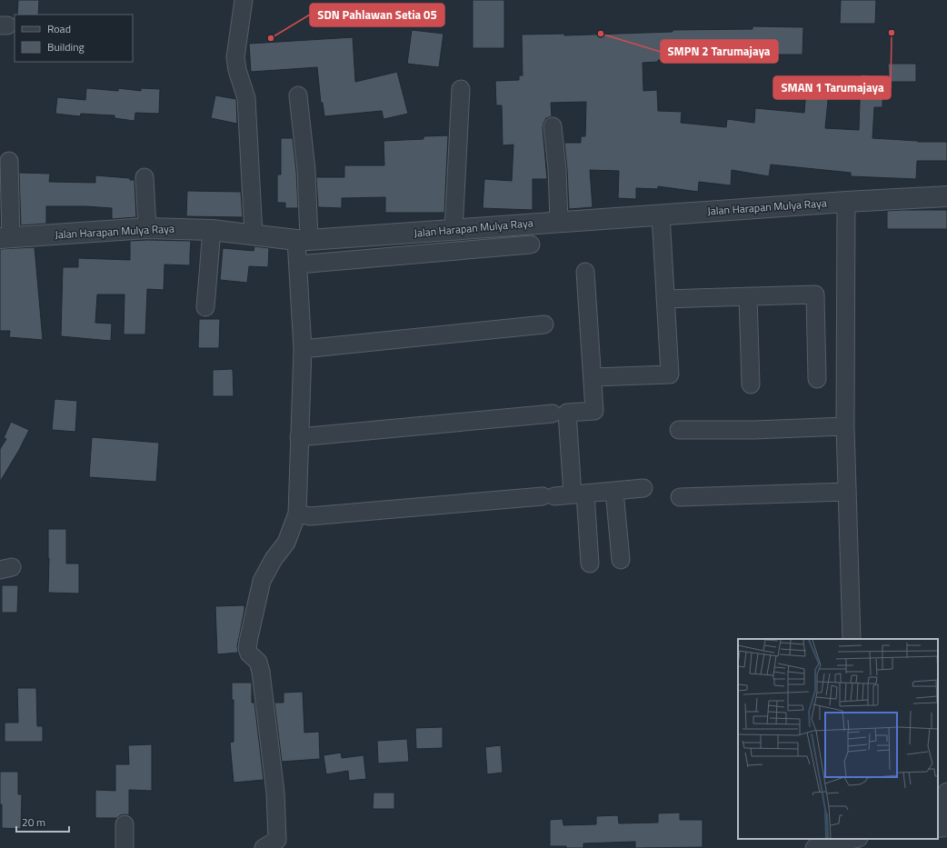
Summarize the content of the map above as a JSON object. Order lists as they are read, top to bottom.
{
  "streets": {
    "street": ["Jalan Harapan Mulya Raya"]
  },
  "places": ["SMAN 1 Tarumajaya", "SMPN 2 Tarumajaya", "SDN Pahlawan Setia 05"],
  "legend": ["Road", "Building"],
  "scale_bar": "20 m"
}
